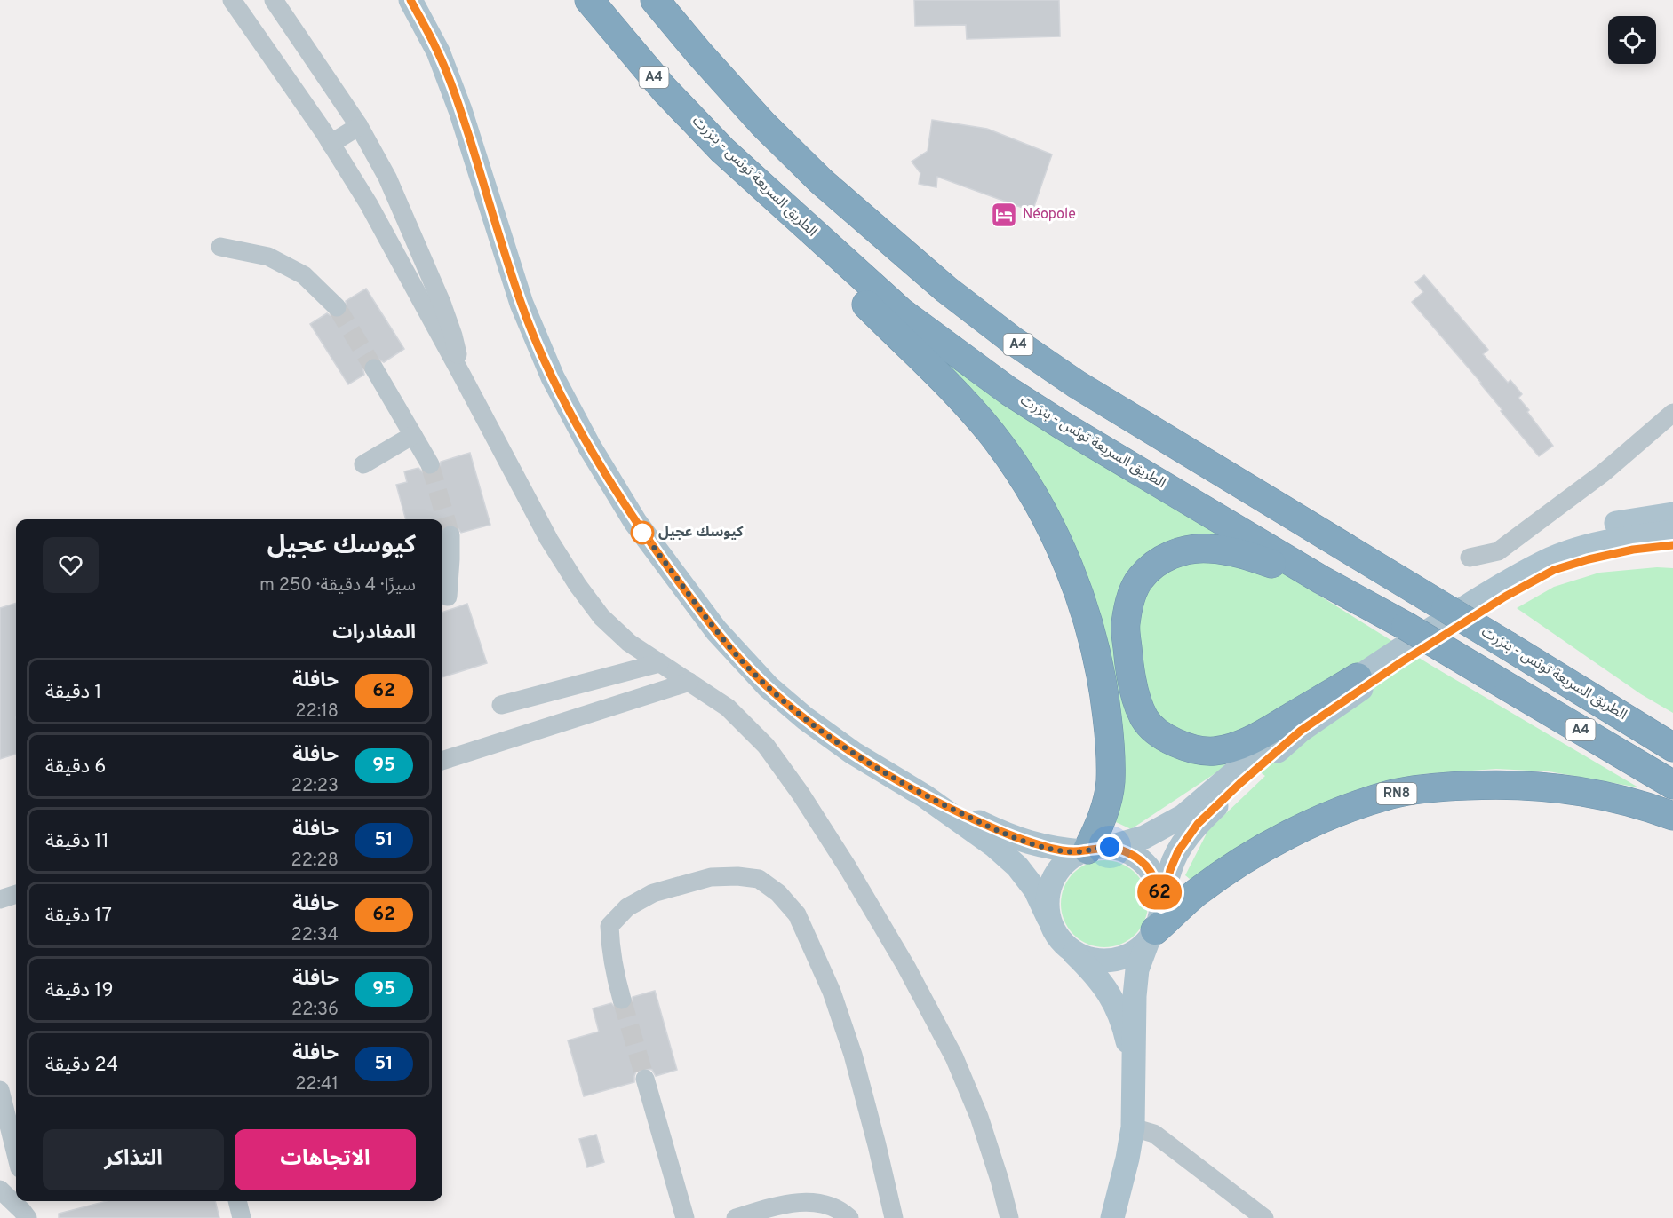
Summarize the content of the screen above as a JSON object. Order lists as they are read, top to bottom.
{
  "streets": {
    "highway": ["A4", "الطريق السريعة تونس - بنزرت", "RN8"]
  },
  "places": {
    "hotel": ["Néopole"],
    "other": ["كيوسك عجيل"]
  },
  "lines": ["bus line 62"],
  "page": {
    "on_map": "62",
    "heading": [
      ["كيوسك عجيل", "سيرًا · 4 دقيقة · 250 m"],
      "المغادرات"
    ],
    "list": [
      {
        "mark": "62",
        "name": "حافلة",
        "note": "22:18",
        "value": "1 دقيقة"
      },
      {
        "mark": "95",
        "name": "حافلة",
        "note": "22:23",
        "value": "6 دقيقة"
      },
      {
        "mark": "51",
        "name": "حافلة",
        "note": "22:28",
        "value": "11 دقيقة"
      },
      {
        "mark": "62",
        "name": "حافلة",
        "note": "22:34",
        "value": "17 دقيقة"
      },
      {
        "mark": "95",
        "name": "حافلة",
        "note": "22:36",
        "value": "19 دقيقة"
      },
      {
        "mark": "51",
        "name": "حافلة",
        "note": "22:41",
        "value": "24 دقيقة"
      }
    ],
    "buttons": ["الاتجاهات", "التذاكر"]
  }
}
